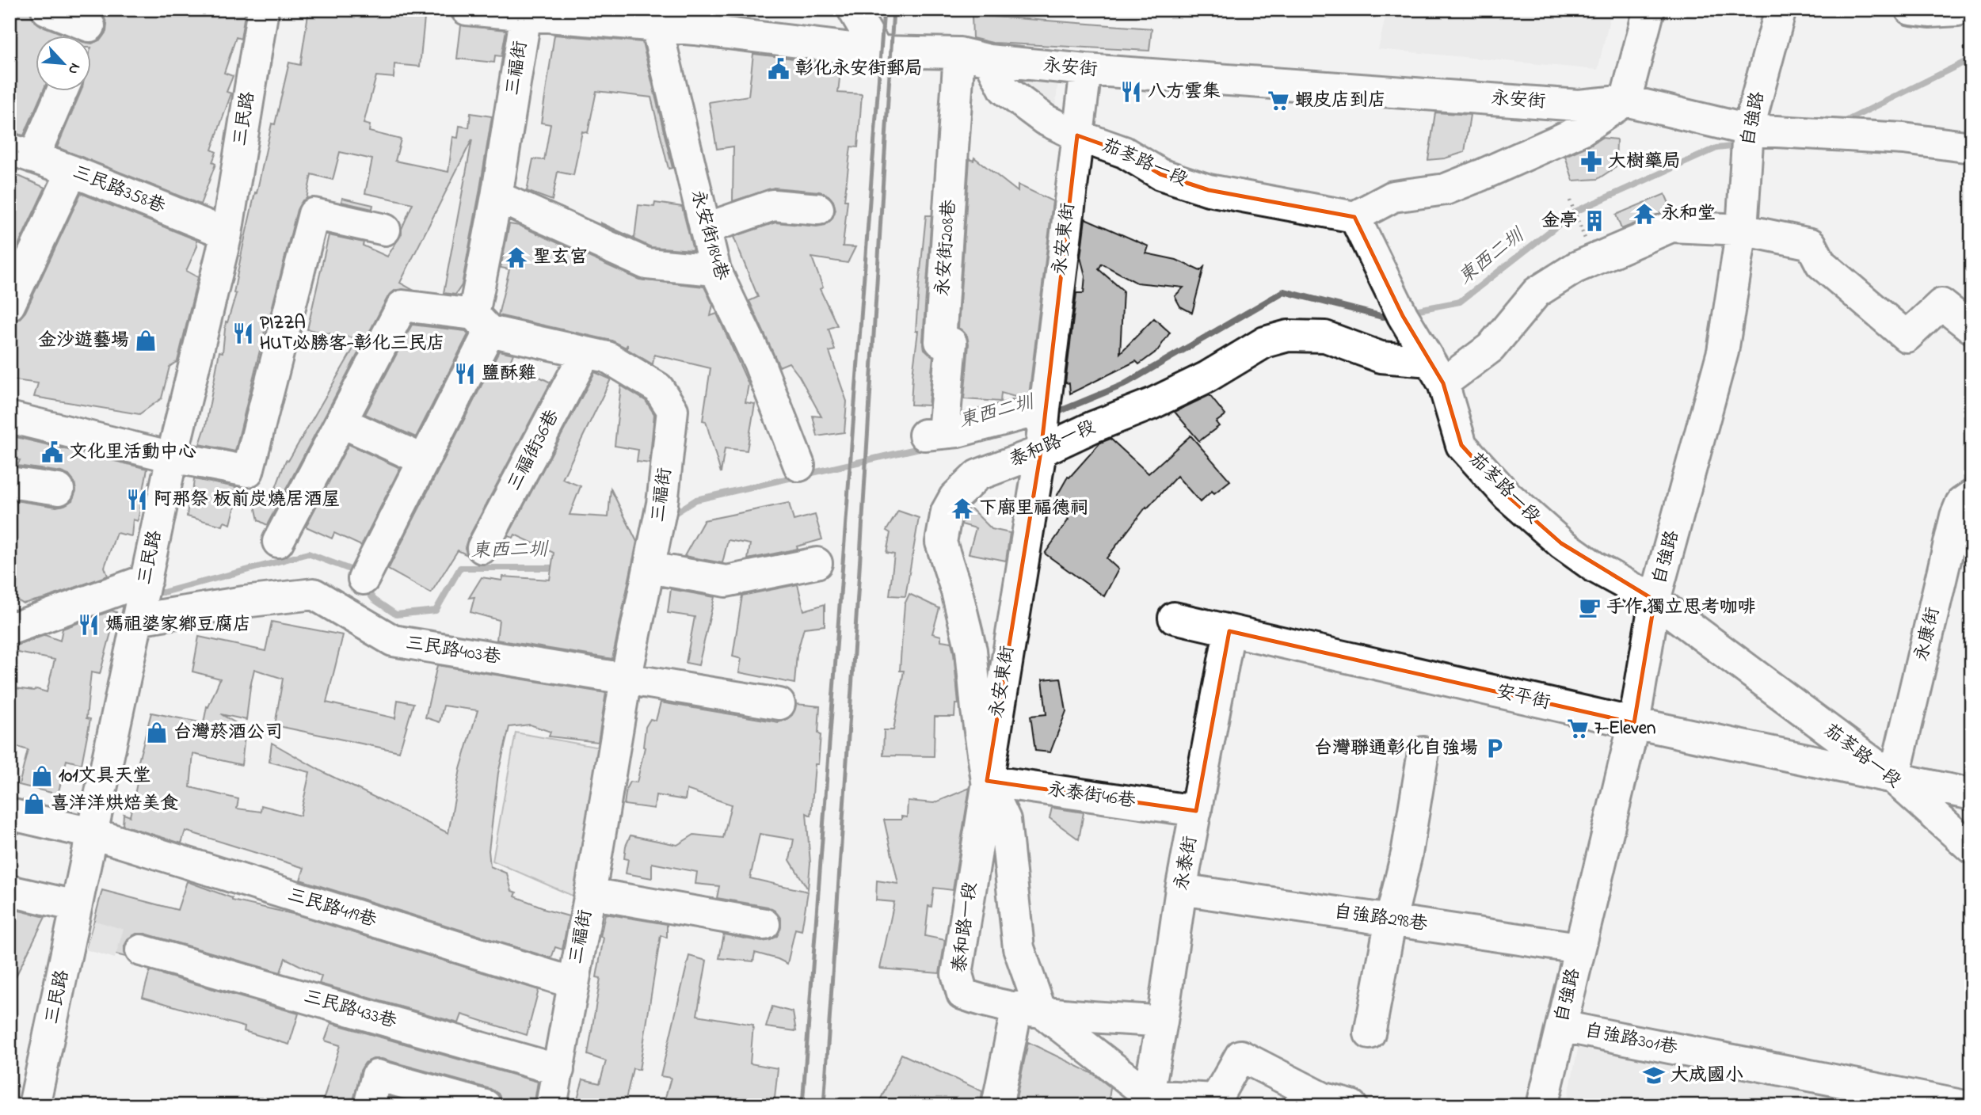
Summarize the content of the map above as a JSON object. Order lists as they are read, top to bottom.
{
  "streets": {
    "street": [
      "三福街",
      "永安街",
      "三民路",
      "自強路",
      "茄苳路一段",
      "三民路358巷",
      "永安街184巷",
      "永安東街",
      "永安街208巷",
      "泰和路一段",
      "三福街36巷",
      "永康街",
      "三民路403巷",
      "安平街",
      "永泰街46巷",
      "永泰街",
      "三民路419巷",
      "自強路298巷",
      "三民路433巷",
      "自強路301巷"
    ]
  },
  "crossings": [
    ["三福街", "永安街"],
    ["三福街", "三福街36巷"],
    ["三福街", "三民路403巷"],
    ["三福街", "三民路419巷"],
    ["三福街", "三民路433巷"],
    ["永安街", "自強路"],
    ["永安街", "茄苳路一段"],
    ["永安街", "永安街184巷"],
    ["永安街", "永安東街"],
    ["永安街", "永安街208巷"],
    ["三民路", "三民路358巷"],
    ["三民路", "三民路403巷"],
    ["三民路", "三民路419巷"],
    ["自強路", "茄苳路一段"],
    ["自強路", "安平街"],
    ["自強路", "自強路298巷"],
    ["自強路", "自強路301巷"],
    ["茄苳路一段", "永安東街"],
    ["茄苳路一段", "泰和路一段"],
    ["茄苳路一段", "永康街"],
    ["茄苳路一段", "安平街"],
    ["永安東街", "泰和路一段"],
    ["永安東街", "永泰街46巷"],
    ["泰和路一段", "永泰街46巷"],
    ["泰和路一段", "永泰街"],
    ["永康街", "安平街"],
    ["安平街", "永泰街"],
    ["永泰街46巷", "永泰街"],
    ["永泰街", "自強路298巷"]
  ],
  "water": ["東西二圳"],
  "places": {
    "public building": ["彰化永安街郵局", "文化里活動中心"],
    "restaurant": [
      "八方雲集",
      "PIZZA HUT必勝客-彰化三民店",
      "鹽酥雞",
      "阿那祭 板前炭燒居酒屋",
      "媽祖婆家鄉豆腐店"
    ],
    "supermarket": ["蝦皮店到店", "7-Eleven"],
    "pharmacy": ["大樹藥局"],
    "temple": ["永和堂", "聖玄宮", "下廍里福德祠"],
    "building": ["金亭"],
    "shop": [
      "金沙遊藝場",
      "台灣菸酒公司",
      "101文具天堂",
      "喜洋洋烘焙美食"
    ],
    "cafe": ["手作.獨立思考咖啡"],
    "parking": ["台灣聯通彰化自強場"],
    "school or university": ["大成國小"]
  },
  "north": "bottom right"
}
